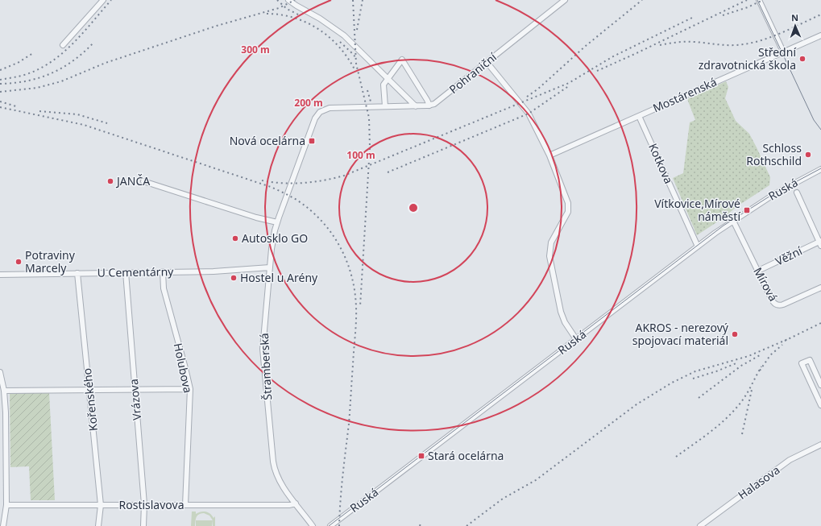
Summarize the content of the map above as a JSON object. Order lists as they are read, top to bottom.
{
  "streets": {
    "street": [
      "Pohraniční",
      "Mostárenská",
      "Kotkova",
      "Ruská",
      "Věžní",
      "U Cementárny",
      "Mírová",
      "Štramberská",
      "Holubova",
      "Kořenského",
      "Vrázova",
      "Halasova",
      "Rostislavova"
    ]
  },
  "crossings": [
    ["Pohraniční", "Štramberská"],
    ["Mostárenská", "Kotkova"],
    ["Kotkova", "Ruská"],
    ["Ruská", "Mírová"],
    ["Věžní", "Mírová"],
    ["U Cementárny", "Štramberská"],
    ["U Cementárny", "Holubova"],
    ["U Cementárny", "Kořenského"],
    ["U Cementárny", "Vrázova"],
    ["Štramberská", "Rostislavova"],
    ["Holubova", "Rostislavova"],
    ["Kořenského", "Rostislavova"],
    ["Vrázova", "Rostislavova"]
  ],
  "places": {
    "other": [
      "Střední zdravotnická škola",
      "Schloss Rothschild",
      "JANČA",
      "Autosklo GO",
      "Potraviny Marcely",
      "Hostel u Arény",
      "AKROS - nerezový spojovací materiál"
    ],
    "transit": ["Nová ocelárna", "Vítkovice,Mírové náměstí", "Stará ocelárna"]
  },
  "north": "top",
  "rings": ["300 m", "200 m", "100 m"]
}
